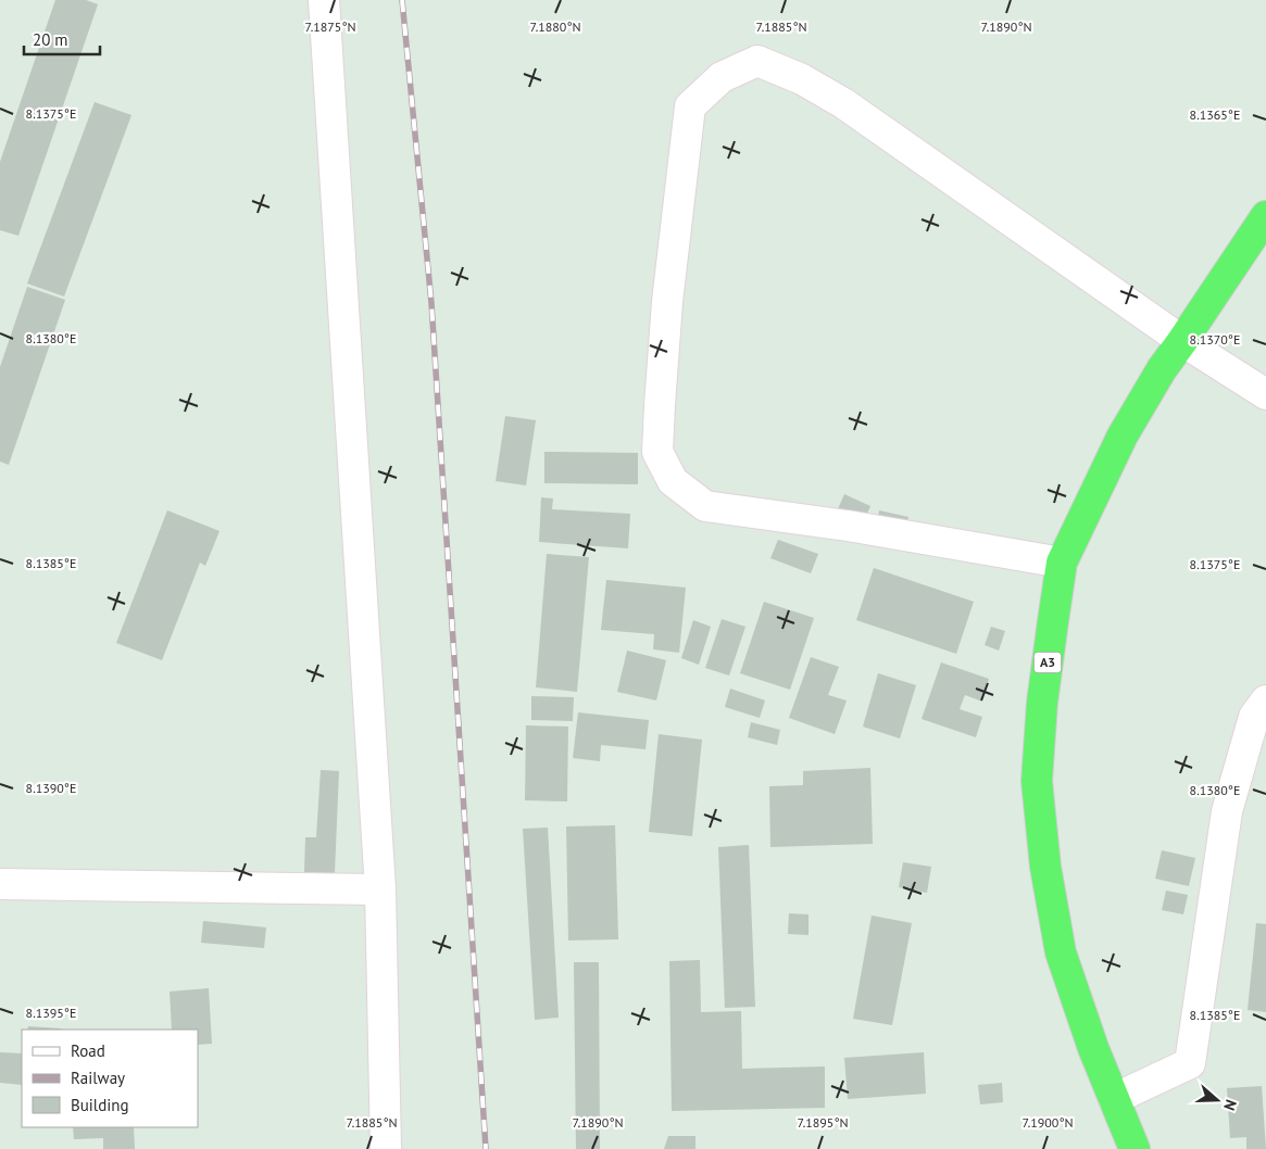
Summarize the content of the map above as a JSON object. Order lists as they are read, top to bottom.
{
  "streets": {
    "highway": ["A3"]
  },
  "legend": ["Road", "Railway", "Building"],
  "scale_bar": "20 m",
  "north": "right",
  "coordinates": [
    "7.1880°N",
    "7.1885°N",
    "7.1890°N",
    "7.1875°N",
    "8.1375°E",
    "8.1365°E",
    "8.1380°E",
    "8.1370°E",
    "8.1385°E",
    "8.1390°E",
    "8.1395°E",
    "7.1895°N",
    "7.1900°N"
  ]
}
